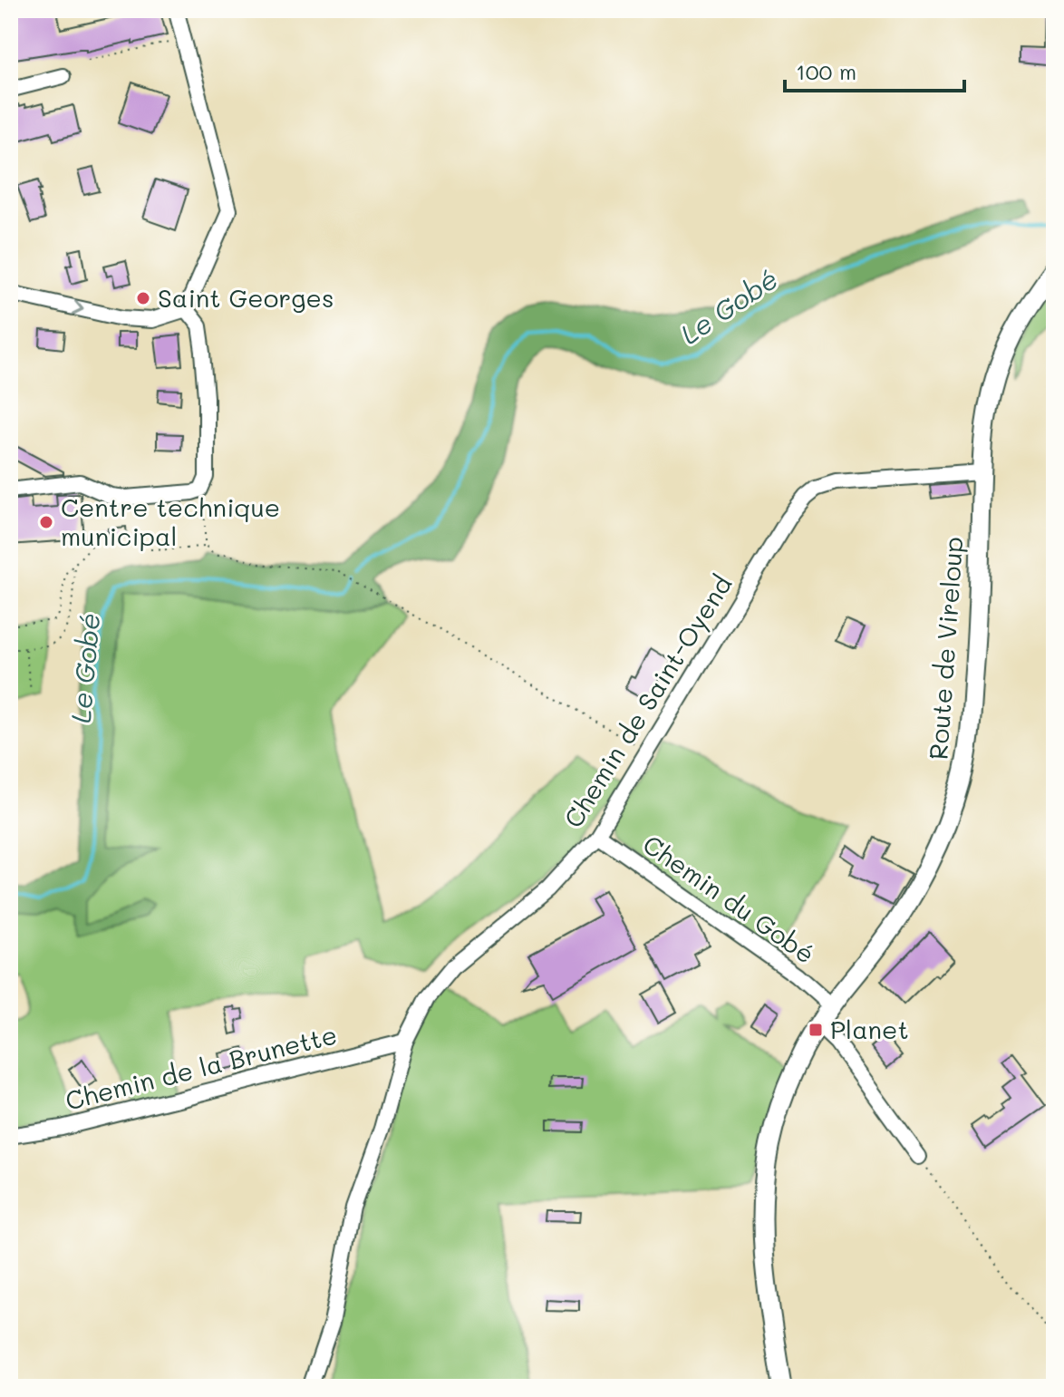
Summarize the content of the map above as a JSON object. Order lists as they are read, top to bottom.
{
  "streets": {
    "main road": ["Route de Vireloup"],
    "street": ["Chemin de Saint-Oyend", "Chemin du Gobé", "Chemin de la Brunette"]
  },
  "crossings": [
    ["Route de Vireloup", "Chemin de Saint-Oyend"],
    ["Route de Vireloup", "Chemin du Gobé"],
    ["Chemin de Saint-Oyend", "Chemin du Gobé"],
    ["Chemin de Saint-Oyend", "Chemin de la Brunette"]
  ],
  "water": ["Le Gobé"],
  "places": {
    "other": ["Saint Georges", "Centre technique municipal"],
    "transit": ["Planet"]
  },
  "scale_bar": "100 m"
}
